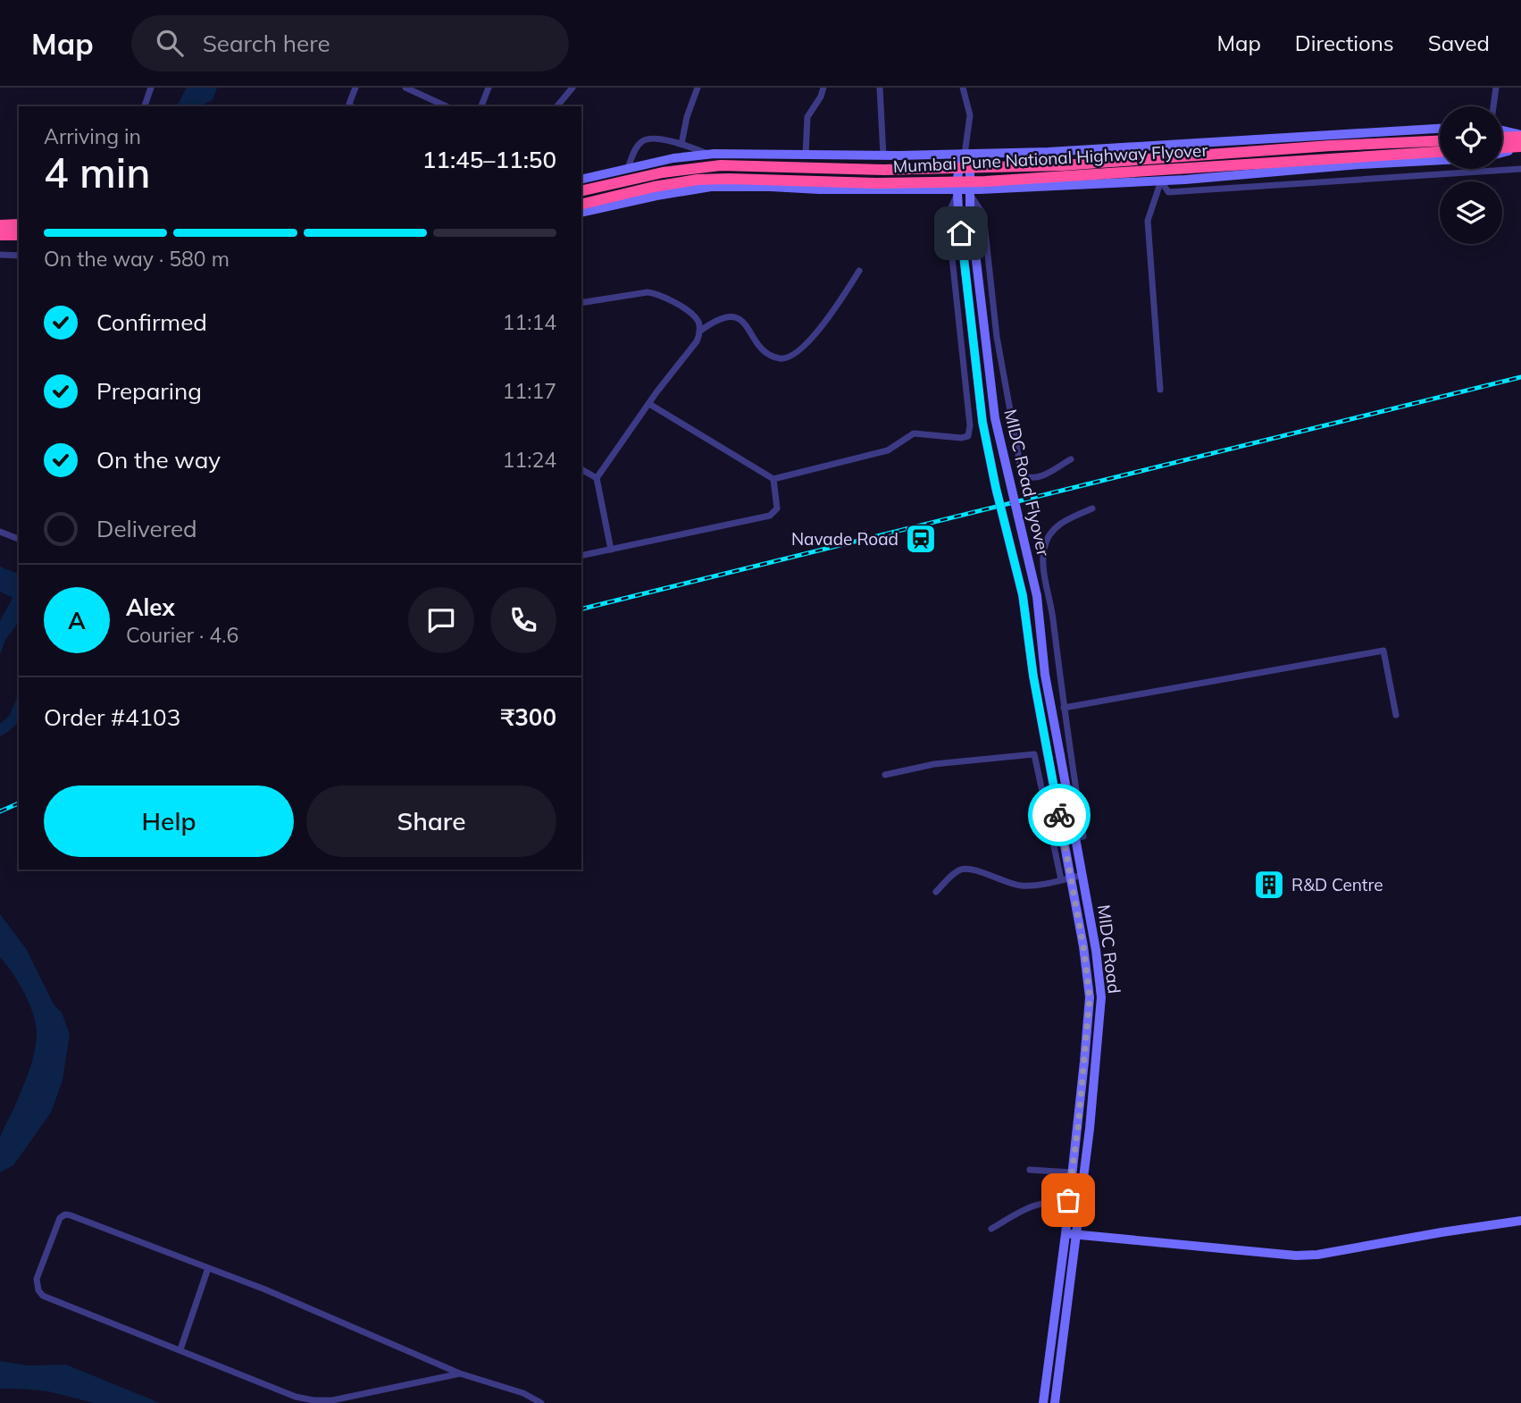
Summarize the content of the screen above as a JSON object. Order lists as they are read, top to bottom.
{
  "streets": {
    "highway": ["Mumbai Pune National Highway Flyover"],
    "main road": ["MIDC Road Flyover", "MIDC Road"]
  },
  "crossings": [
    ["MIDC Road Flyover", "MIDC Road"]
  ],
  "places": {
    "station": ["Navade Road"],
    "building": ["R&D Centre"]
  },
  "page": {
    "header": "Map",
    "search": "Search here",
    "nav": ["Map", "Directions", "Saved"],
    "heading": ["4 min", "Arriving in", "11:45–11:50"],
    "panel": [
      "Alex",
      "Courier · 4.6",
      "Order #4103",
      "₹300"
    ],
    "bar": "On the way · 580 m",
    "list": [
      ["Confirmed", "11:14"],
      ["Preparing", "11:17"],
      ["On the way", "11:24"],
      "Delivered"
    ],
    "round": "A",
    "buttons": ["Help", "Share"]
  }
}
